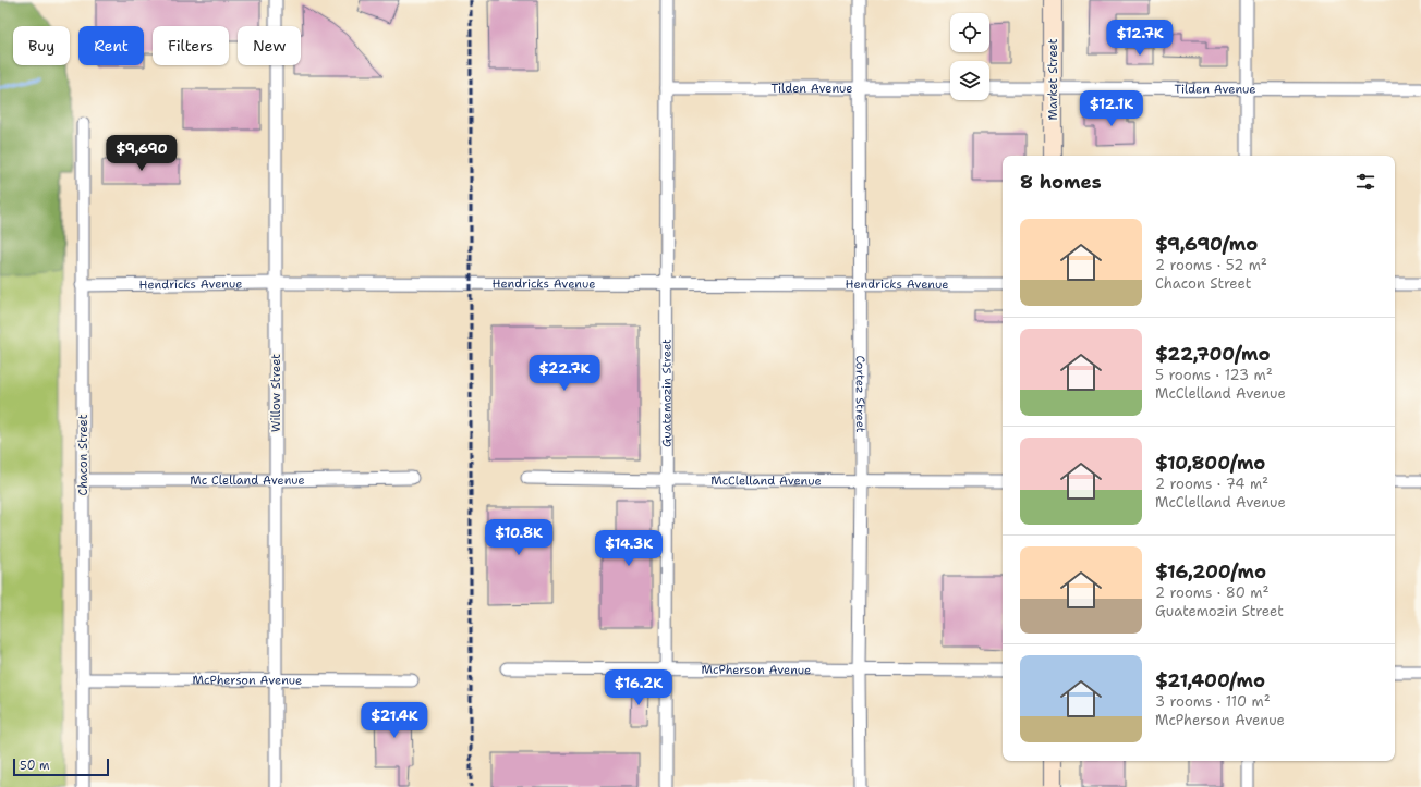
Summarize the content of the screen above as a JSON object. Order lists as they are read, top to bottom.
{
  "streets": {
    "street": [
      "Market Street",
      "Tilden Avenue",
      "Hendricks Avenue",
      "Willow Street",
      "Guatemozin Street",
      "Cortez Street",
      "Chacon Street",
      "Mc Clelland Avenue",
      "McClelland Avenue",
      "McPherson Avenue"
    ]
  },
  "crossings": [
    ["Market Street", "Tilden Avenue"],
    ["Tilden Avenue", "Guatemozin Street"],
    ["Tilden Avenue", "Cortez Street"],
    ["Hendricks Avenue", "Willow Street"],
    ["Hendricks Avenue", "Guatemozin Street"],
    ["Hendricks Avenue", "Cortez Street"],
    ["Hendricks Avenue", "Chacon Street"],
    ["Willow Street", "Mc Clelland Avenue"],
    ["Willow Street", "McPherson Avenue"],
    ["Guatemozin Street", "McClelland Avenue"],
    ["Guatemozin Street", "McPherson Avenue"],
    ["Cortez Street", "McClelland Avenue"],
    ["Cortez Street", "McPherson Avenue"],
    ["Chacon Street", "Mc Clelland Avenue"],
    ["Chacon Street", "McPherson Avenue"]
  ],
  "scale_bar": "50 m",
  "page": {
    "price": [
      "$12.7K",
      "$12.1K",
      "$9,690",
      "$22.7K",
      "$10.8K",
      "$14.3K",
      "$16.2K",
      "$21.4K"
    ],
    "chip": [
      "Buy",
      "Rent",
      "Filters",
      "New"
    ],
    "heading": "8 homes",
    "list": [
      {
        "name": "$9,690/mo",
        "note": "2 rooms · 52 m² · Chacon Street"
      },
      {
        "name": "$22,700/mo",
        "note": "5 rooms · 123 m² · McClelland Avenue"
      },
      {
        "name": "$10,800/mo",
        "note": "2 rooms · 74 m² · McClelland Avenue"
      },
      {
        "name": "$16,200/mo",
        "note": "2 rooms · 80 m² · Guatemozin Street"
      },
      {
        "name": "$21,400/mo",
        "note": "3 rooms · 110 m² · McPherson Avenue"
      }
    ],
    "scale": "50 m"
  }
}
